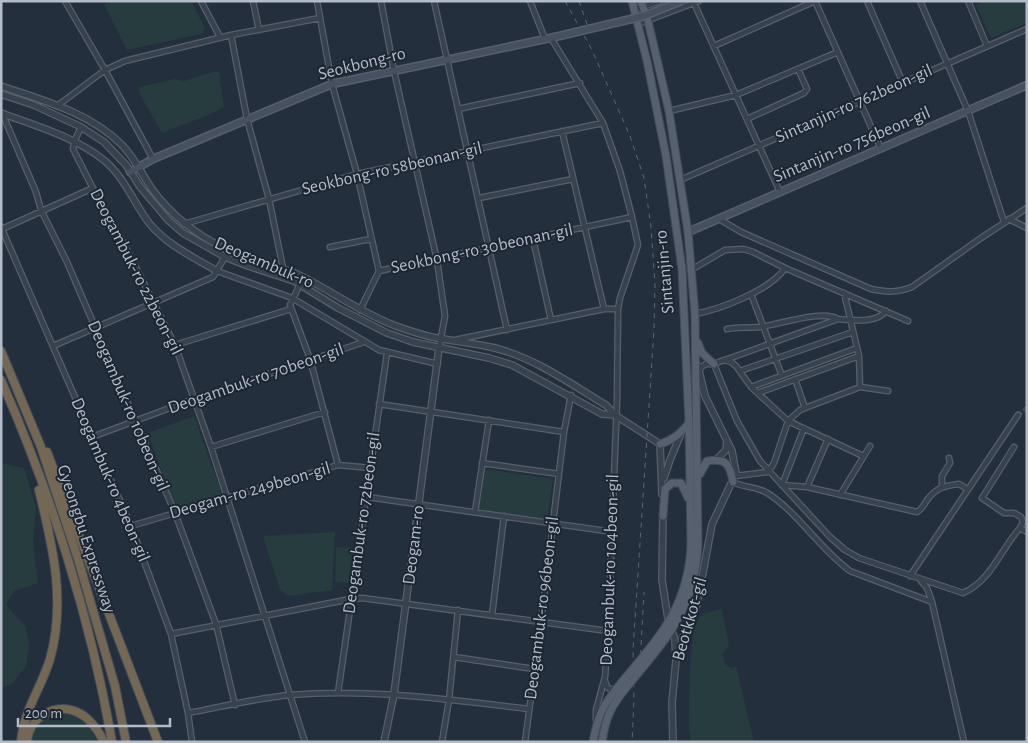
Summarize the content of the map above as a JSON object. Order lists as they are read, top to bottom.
{
  "streets": {
    "highway": ["Gyeongbu Expressway"],
    "main road": ["Seokbong-ro", "Sintanjin-ro 756beon-gil", "Sintanjin-ro"],
    "street": [
      "Sintanjin-ro 762beon-gil",
      "Seokbong-ro 58beonan-gil",
      "Seokbong-ro 30beonan-gil",
      "Deogambuk-ro",
      "Deogambuk-ro 22beon-gil",
      "Deogambuk-ro 70beon-gil",
      "Deogambuk-ro 10beon-gil",
      "Deogambuk-ro 4beon-gil",
      "Deogam-ro 249beon-gil",
      "Deogambuk-ro 72beon-gil",
      "Deogam-ro",
      "Deogambuk-ro 104beon-gil",
      "Deogambuk-ro 96beon-gil",
      "Beotkkot-gil"
    ]
  },
  "crossings": [
    ["Seokbong-ro", "Deogambuk-ro"],
    ["Seokbong-ro", "Deogambuk-ro 104beon-gil"],
    ["Sintanjin-ro 762beon-gil", "Sintanjin-ro"],
    ["Sintanjin-ro 756beon-gil", "Sintanjin-ro"],
    ["Seokbong-ro 58beonan-gil", "Seokbong-ro 30beonan-gil"],
    ["Seokbong-ro 58beonan-gil", "Deogambuk-ro"],
    ["Seokbong-ro 58beonan-gil", "Deogambuk-ro 104beon-gil"],
    ["Seokbong-ro 30beonan-gil", "Deogambuk-ro 104beon-gil"],
    ["Deogambuk-ro", "Deogam-ro"],
    ["Deogambuk-ro", "Deogambuk-ro 104beon-gil"],
    ["Deogambuk-ro", "Deogambuk-ro 96beon-gil"],
    ["Deogambuk-ro 22beon-gil", "Deogambuk-ro 70beon-gil"],
    ["Deogambuk-ro 22beon-gil", "Deogam-ro 249beon-gil"],
    ["Deogambuk-ro 70beon-gil", "Deogambuk-ro 10beon-gil"],
    ["Deogambuk-ro 70beon-gil", "Deogambuk-ro 4beon-gil"],
    ["Deogambuk-ro 10beon-gil", "Deogam-ro 249beon-gil"],
    ["Deogambuk-ro 4beon-gil", "Deogam-ro 249beon-gil"],
    ["Deogam-ro 249beon-gil", "Deogambuk-ro 72beon-gil"]
  ],
  "scale_bar": "200 m"
}
